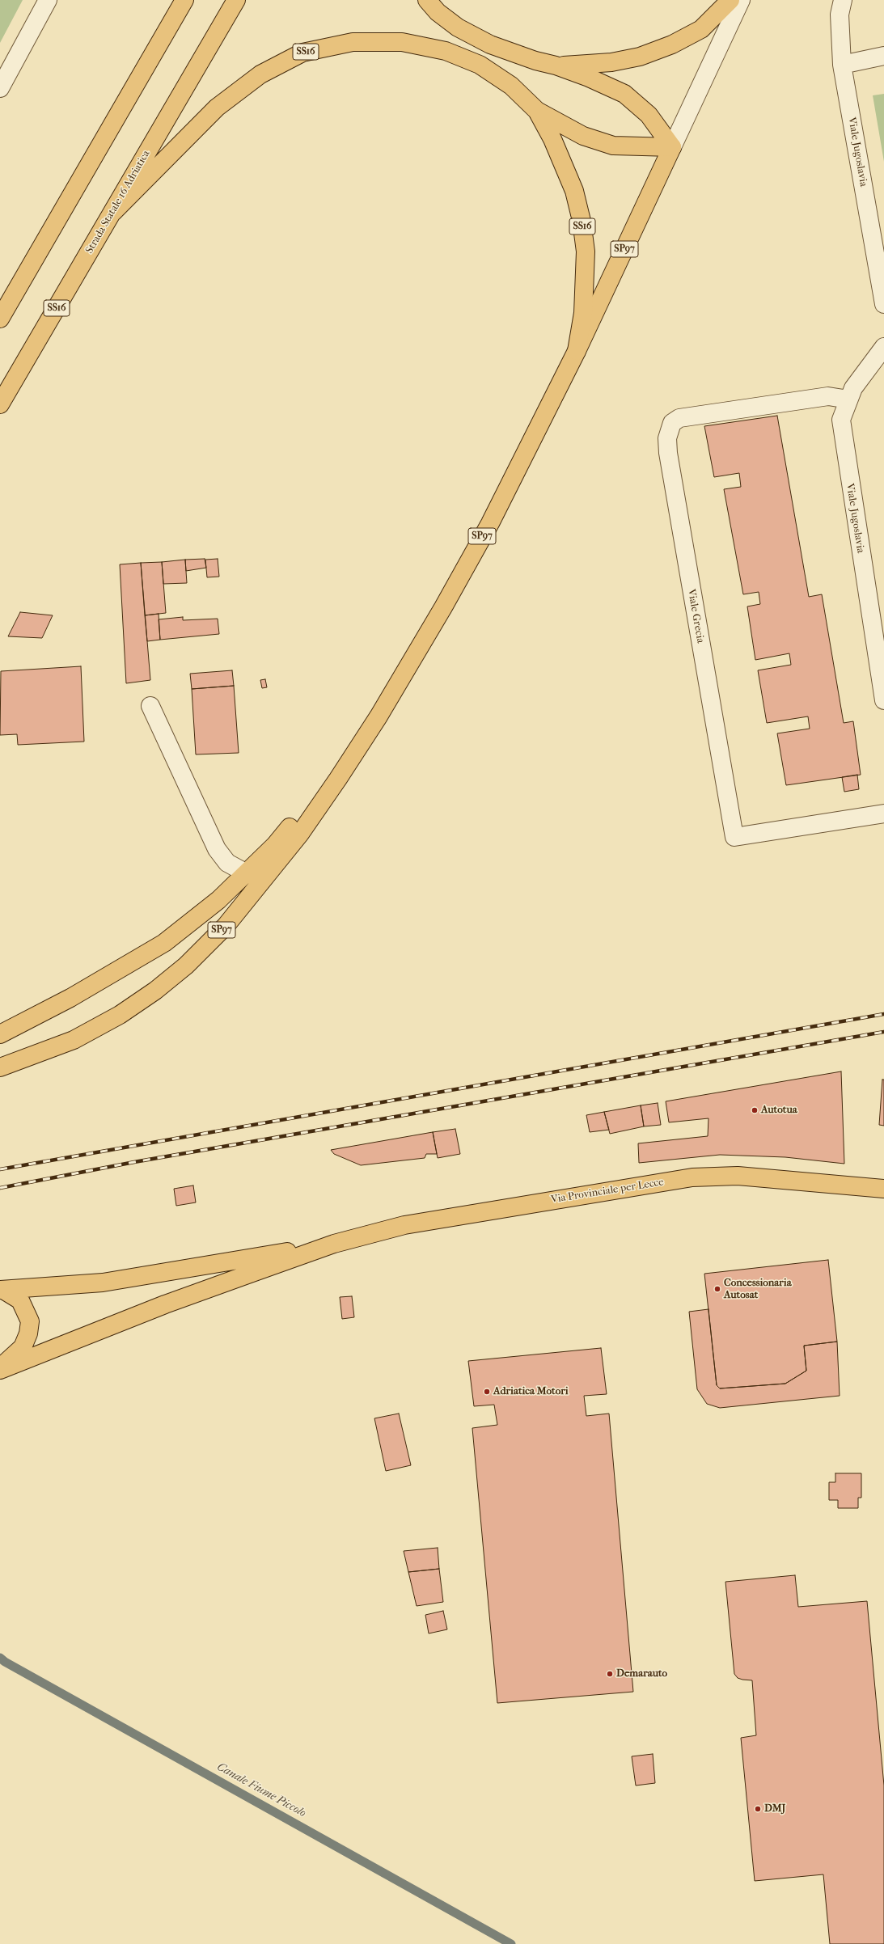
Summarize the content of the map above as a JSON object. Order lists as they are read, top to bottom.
{
  "streets": {
    "main road": [
      "SS16",
      "Strada Statale 16 Adriatica",
      "SP97",
      "Via Provinciale per Lecce"
    ],
    "street": ["Viale Jugoslavia", "Viale Grecia"]
  },
  "crossings": [
    ["SS16", "Strada Statale 16 Adriatica"],
    ["SS16", "SP97"],
    ["Viale Jugoslavia", "Viale Grecia"]
  ],
  "water": ["Canale Fiume Piccolo"],
  "places": [
    "Autotua",
    "Concessionaria Autosat",
    "Adriatica Motori",
    "Demarauto",
    "DMJ"
  ]
}
